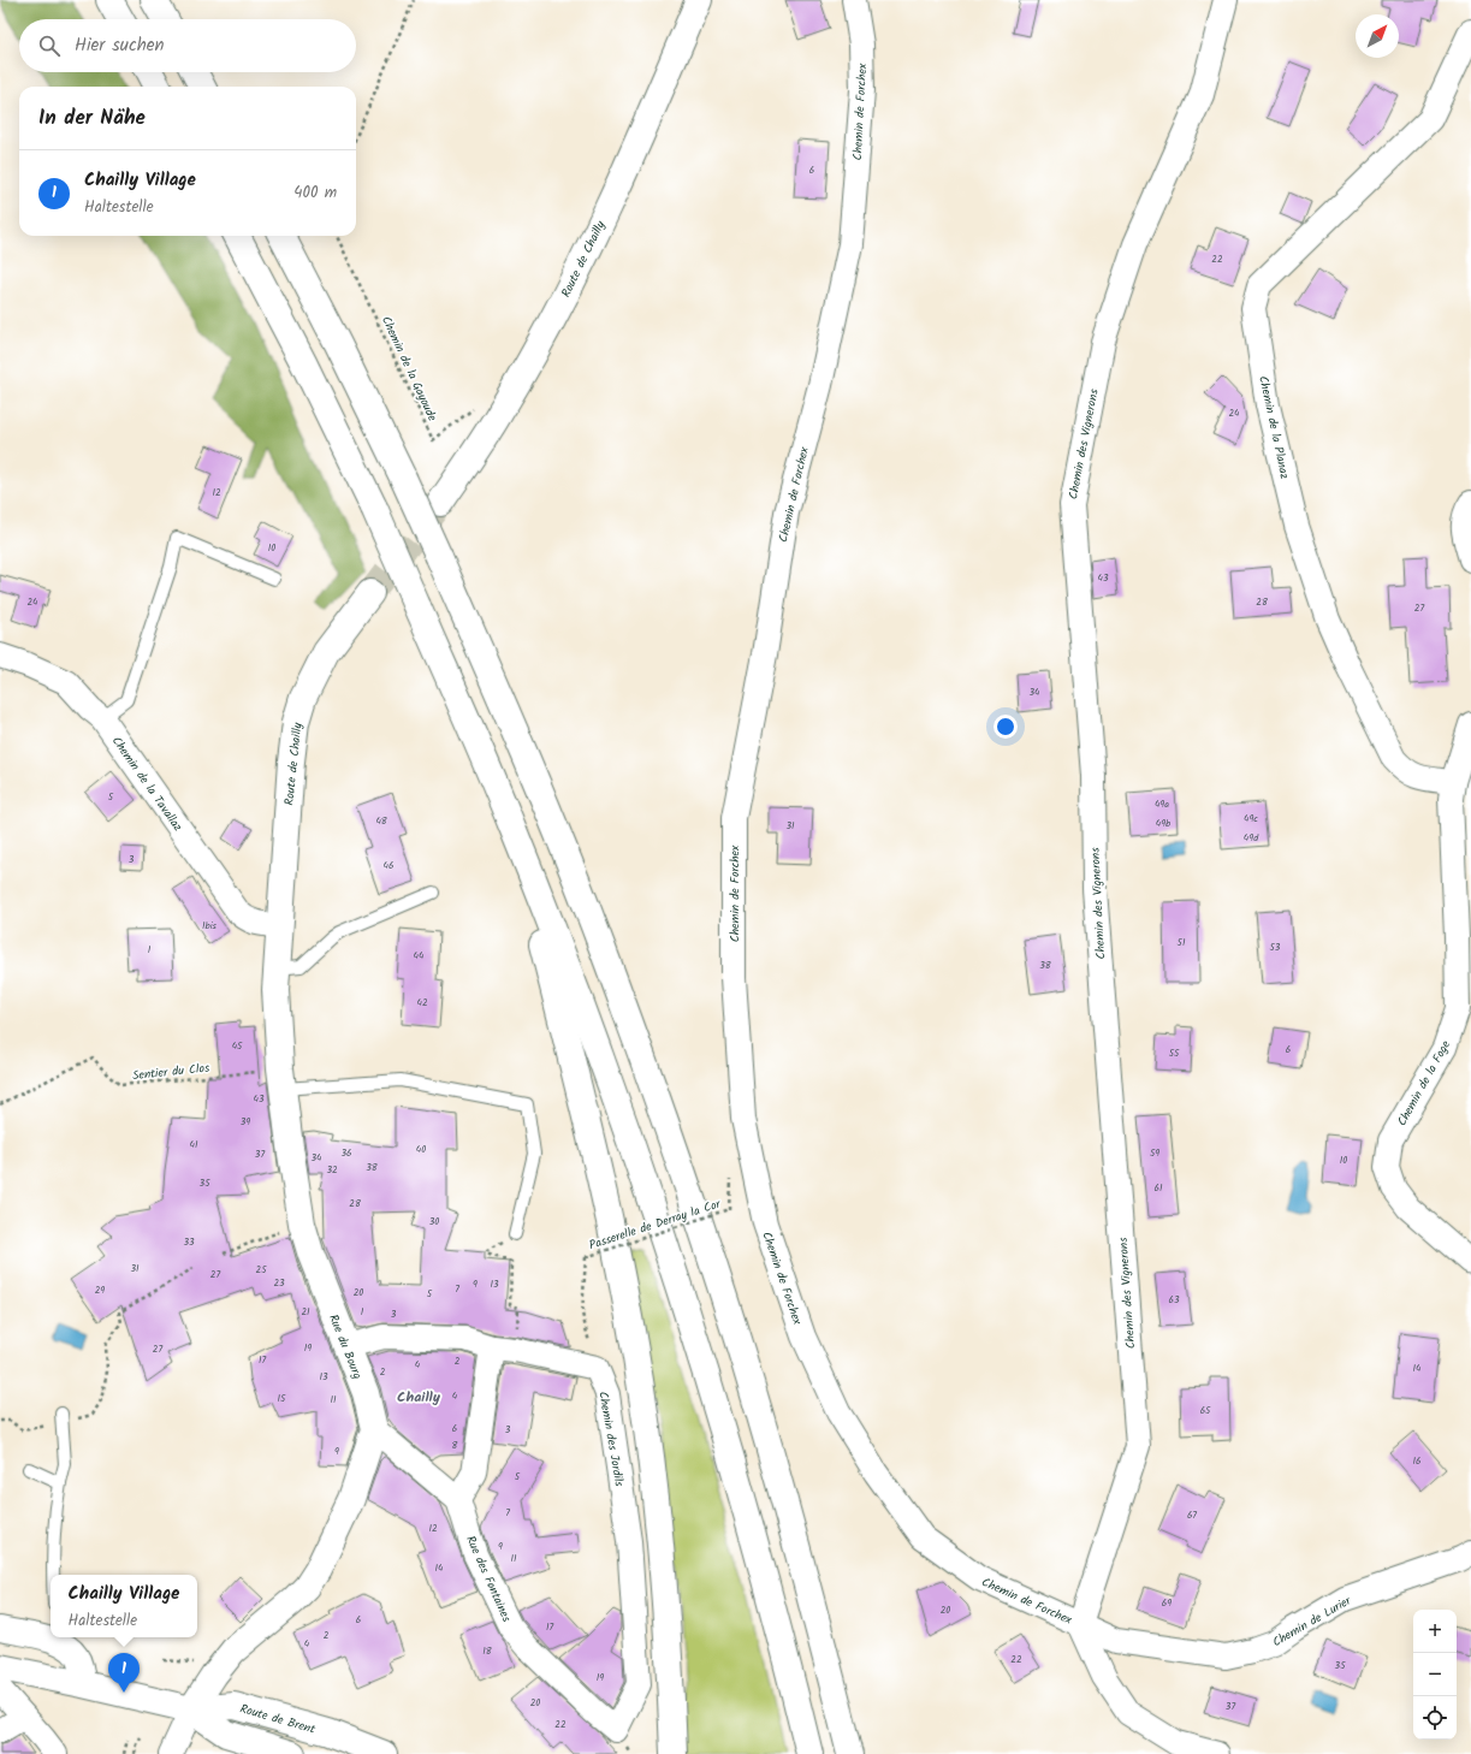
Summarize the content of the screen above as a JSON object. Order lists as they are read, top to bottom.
{
  "streets": {
    "main road": ["Route de Chailly", "Rue du Bourg", "Route de Brent"],
    "street": [
      "Chemin de Forchex",
      "Chemin de la Planaz",
      "Chemin des Vignerons",
      "Chemin de la Tavallaz",
      "Chemin de la Foge",
      "Chemin des Jordils",
      "Rue des Fontaines",
      "Chemin de Lurier"
    ],
    "path": ["Chemin de la Gayoude", "Sentier du Clos", "Passerelle de Derray la Cor"]
  },
  "crossings": [
    ["Chemin de Forchex", "Chemin des Vignerons"],
    ["Chemin de Forchex", "Chemin de Lurier"],
    ["Route de Chailly", "Chemin de la Gayoude"],
    ["Route de Chailly", "Chemin de la Tavallaz"],
    ["Route de Chailly", "Rue du Bourg"],
    ["Chemin de la Planaz", "Chemin de la Foge"],
    ["Chemin de la Tavallaz", "Rue du Bourg"],
    ["Sentier du Clos", "Rue du Bourg"],
    ["Passerelle de Derray la Cor", "Chemin des Jordils"],
    ["Chemin des Jordils", "Rue des Fontaines"]
  ],
  "districts": ["Chailly"],
  "house_numbers": [
    "6",
    "22",
    "24",
    "12",
    "10",
    "43",
    "24",
    "28",
    "27",
    "34",
    "5",
    "49a",
    "49c",
    "48",
    "49b",
    "31",
    "49d",
    "3",
    "46",
    "1bis",
    "51",
    "53",
    "1",
    "44",
    "38",
    "42",
    "45",
    "6",
    "55",
    "43",
    "39",
    "41",
    "40",
    "36",
    "59",
    "37",
    "34",
    "10",
    "38",
    "32",
    "35",
    "61",
    "28",
    "30",
    "33",
    "31",
    "25",
    "27",
    "23",
    "9",
    "13",
    "7",
    "29",
    "20",
    "5",
    "63",
    "21",
    "1",
    "3",
    "19",
    "27",
    "17",
    "2",
    "4",
    "14",
    "2",
    "13",
    "4",
    "15",
    "11",
    "65",
    "6",
    "3",
    "8",
    "9",
    "16",
    "5",
    "7",
    "67",
    "12",
    "9",
    "11",
    "14",
    "69",
    "20",
    "6",
    "17",
    "2",
    "4",
    "18",
    "22",
    "35",
    "19",
    "20",
    "37",
    "22"
  ],
  "north": "top right",
  "page": {
    "search": "Hier suchen",
    "heading": "In der Nähe",
    "list": [
      {
        "mark": "1",
        "name": "Chailly Village",
        "note": "Haltestelle",
        "value": "400 m"
      }
    ],
    "popup": ["Chailly Village", "Haltestelle"],
    "map_buttons": ["+", "−"],
    "pins": "1"
  }
}
